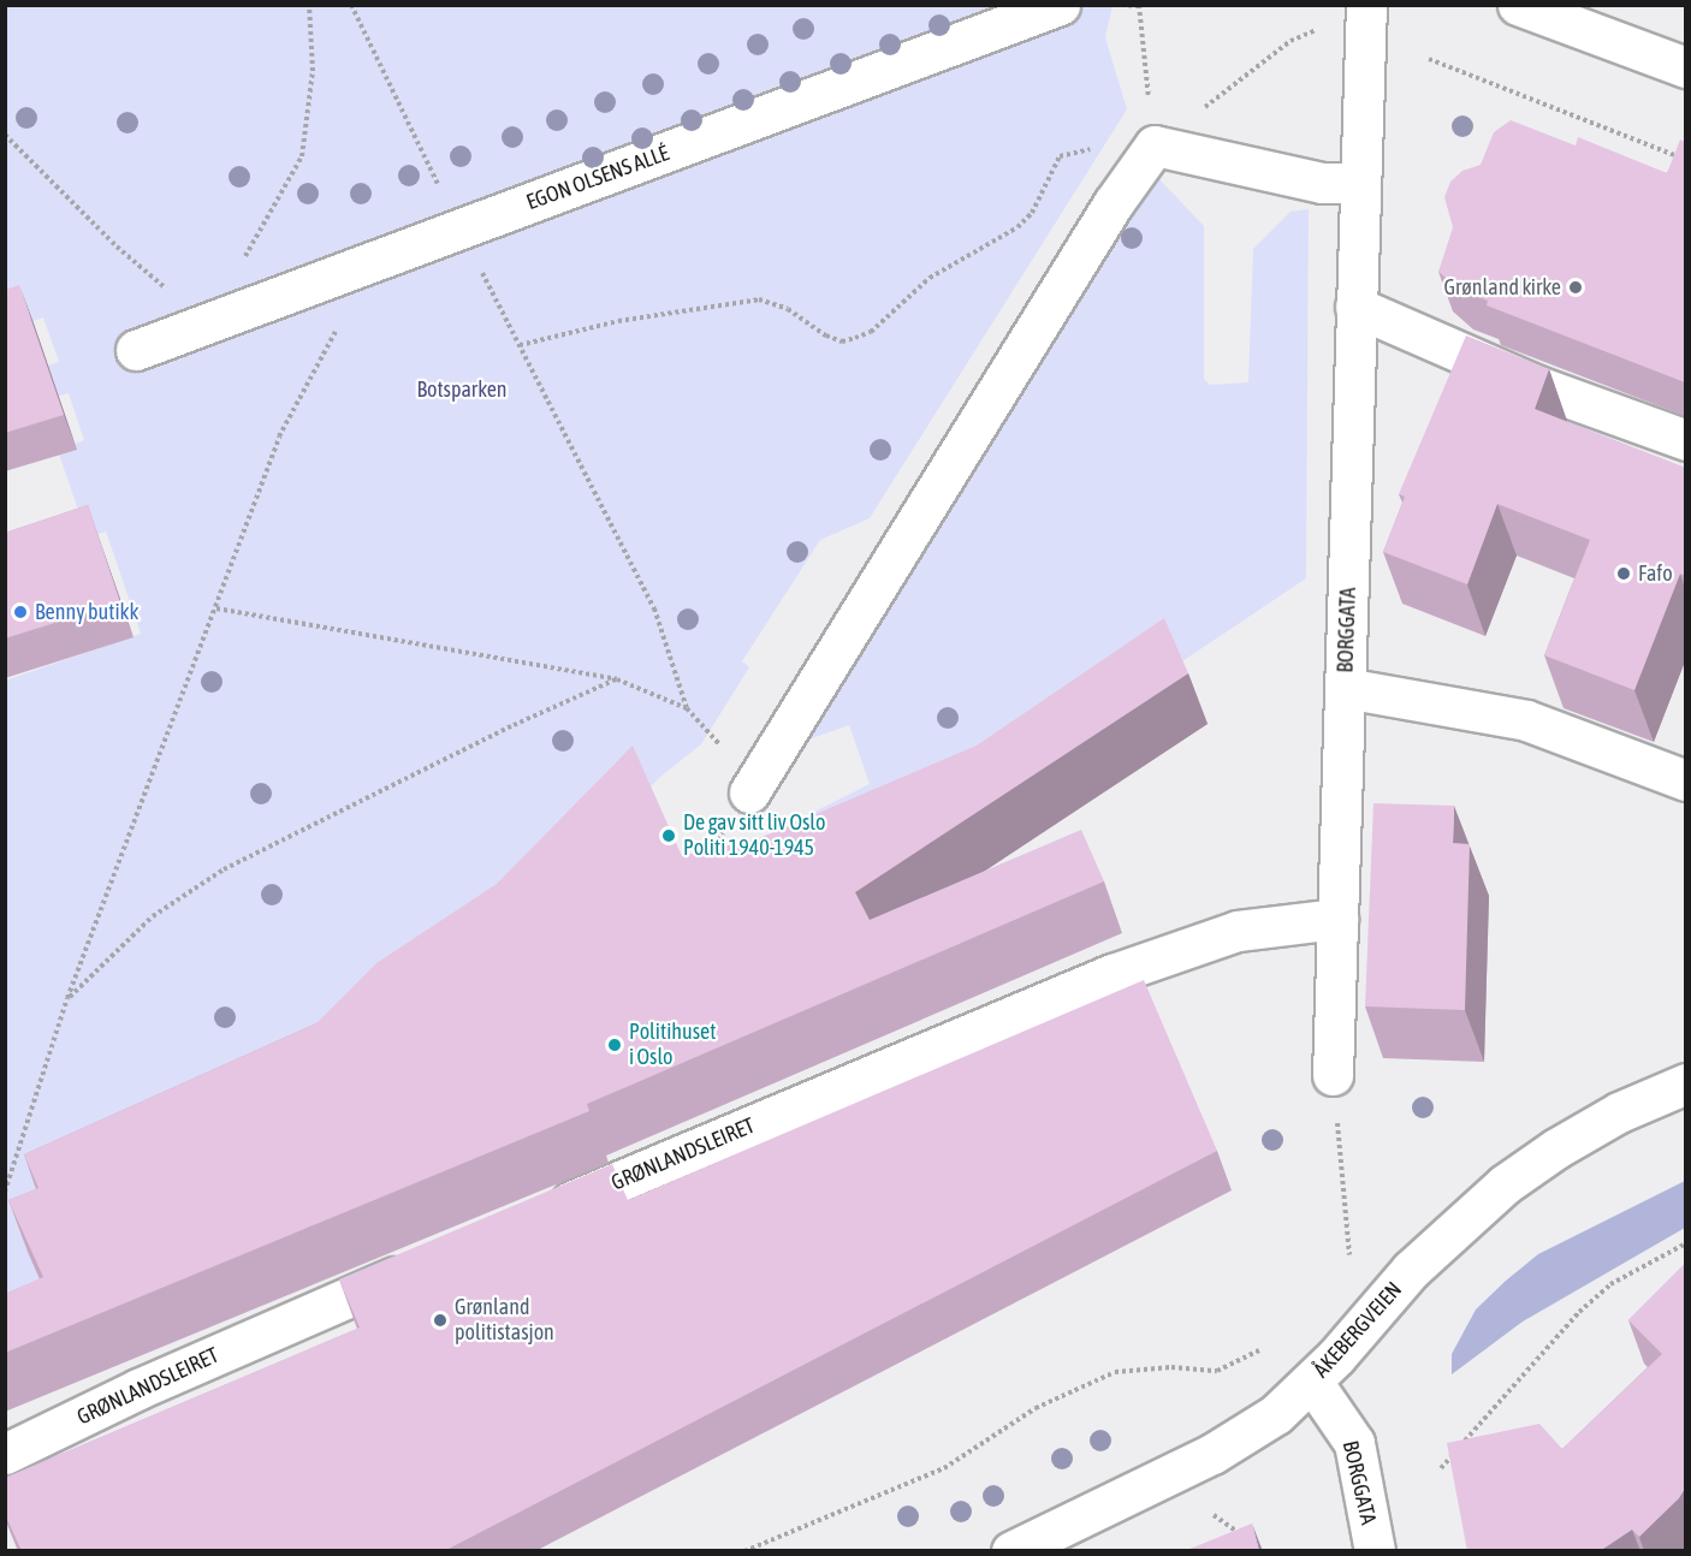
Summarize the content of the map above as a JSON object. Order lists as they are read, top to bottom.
{
  "streets": {
    "street": [
      "EGON OLSENS ALLÉ",
      "BORGGATA",
      "GRØNLANDSLEIRET",
      "ÅKEBERGVEIEN"
    ]
  },
  "crossings": [
    ["BORGGATA", "GRØNLANDSLEIRET"],
    ["BORGGATA", "ÅKEBERGVEIEN"]
  ],
  "parks": ["Botsparken"],
  "places": [
    "Grønland kirke",
    "Fafo",
    "Benny butikk",
    "De gav sitt liv Oslo Politi 1940-1945",
    "Politihuset i Oslo",
    "Grønland politistasjon"
  ]
}
